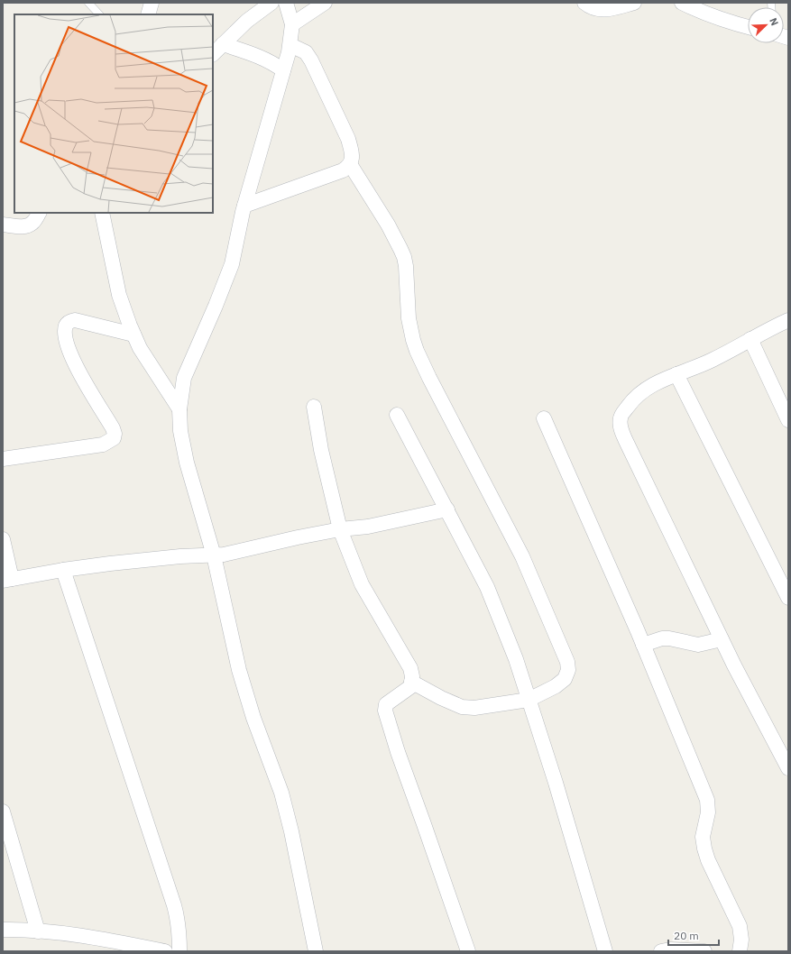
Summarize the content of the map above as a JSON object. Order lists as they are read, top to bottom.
{
  "scale_bar": "20 m",
  "north": "top right"
}
